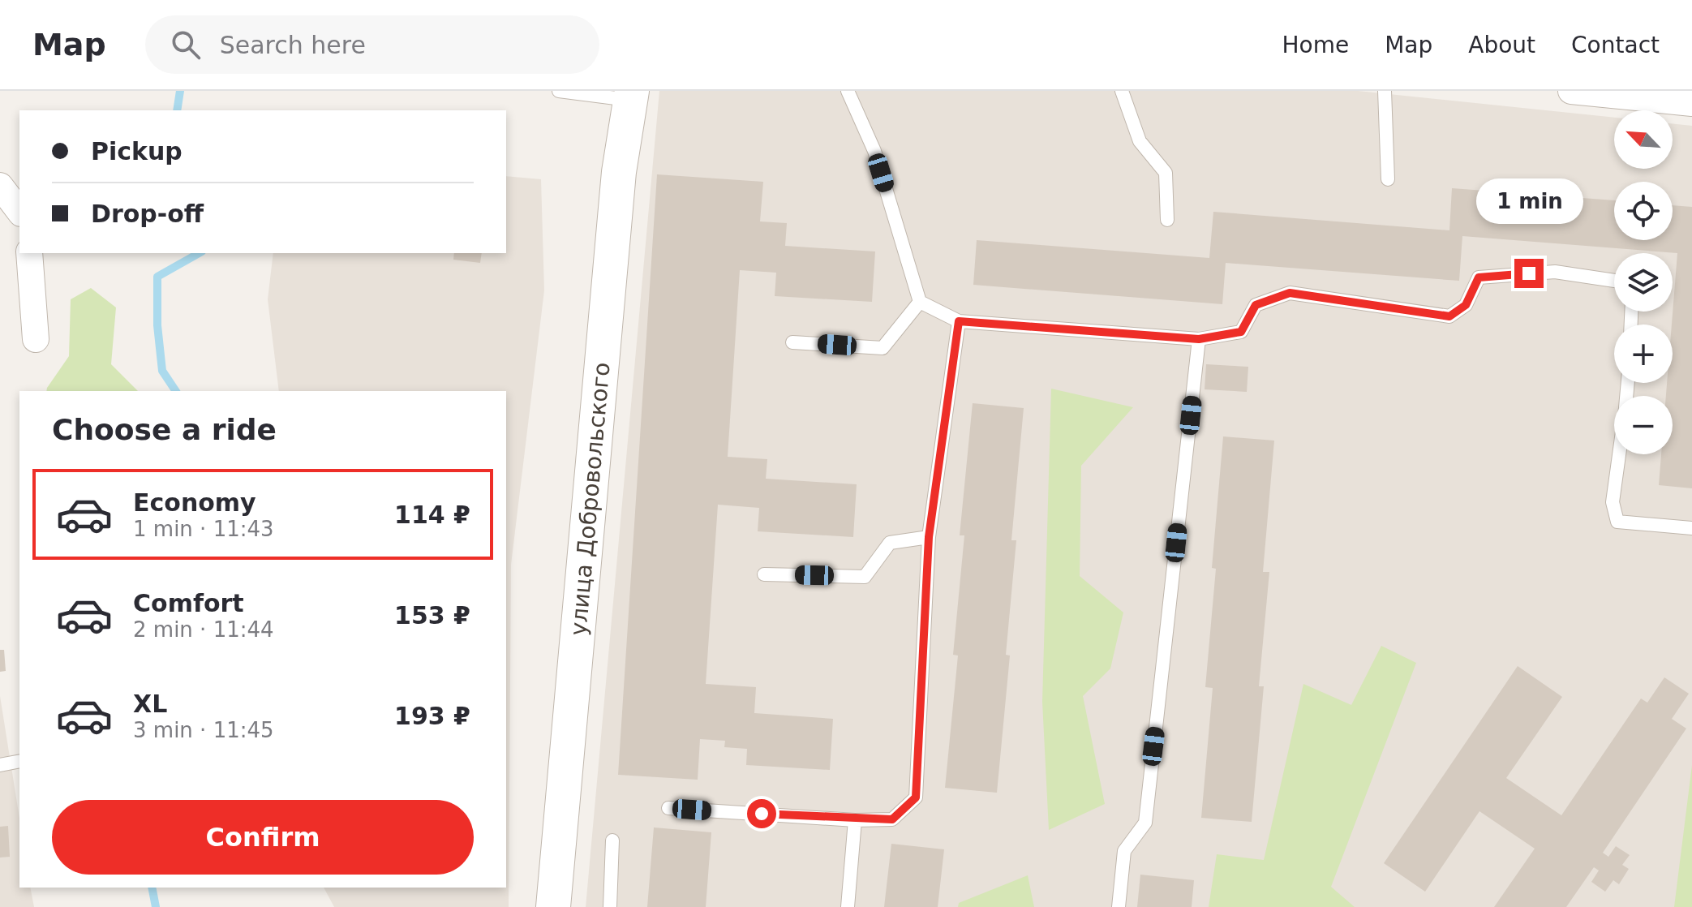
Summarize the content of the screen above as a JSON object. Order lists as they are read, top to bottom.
{
  "streets": {
    "street": ["улица Добровольского"]
  },
  "north": "top left",
  "page": {
    "header": "Map",
    "search": "Search here",
    "nav": [
      "Home",
      "Map",
      "About",
      "Contact"
    ],
    "map_buttons": ["+", "−"],
    "banner": ["Pickup", "Drop-off"],
    "bubble": "1 min",
    "heading": "Choose a ride",
    "list": [
      {
        "name": "Economy",
        "note": "1 min · 11:43",
        "value": "114 ₽"
      },
      {
        "name": "Comfort",
        "note": "2 min · 11:44",
        "value": "153 ₽"
      },
      {
        "name": "XL",
        "note": "3 min · 11:45",
        "value": "193 ₽"
      }
    ],
    "buttons": "Confirm"
  }
}
